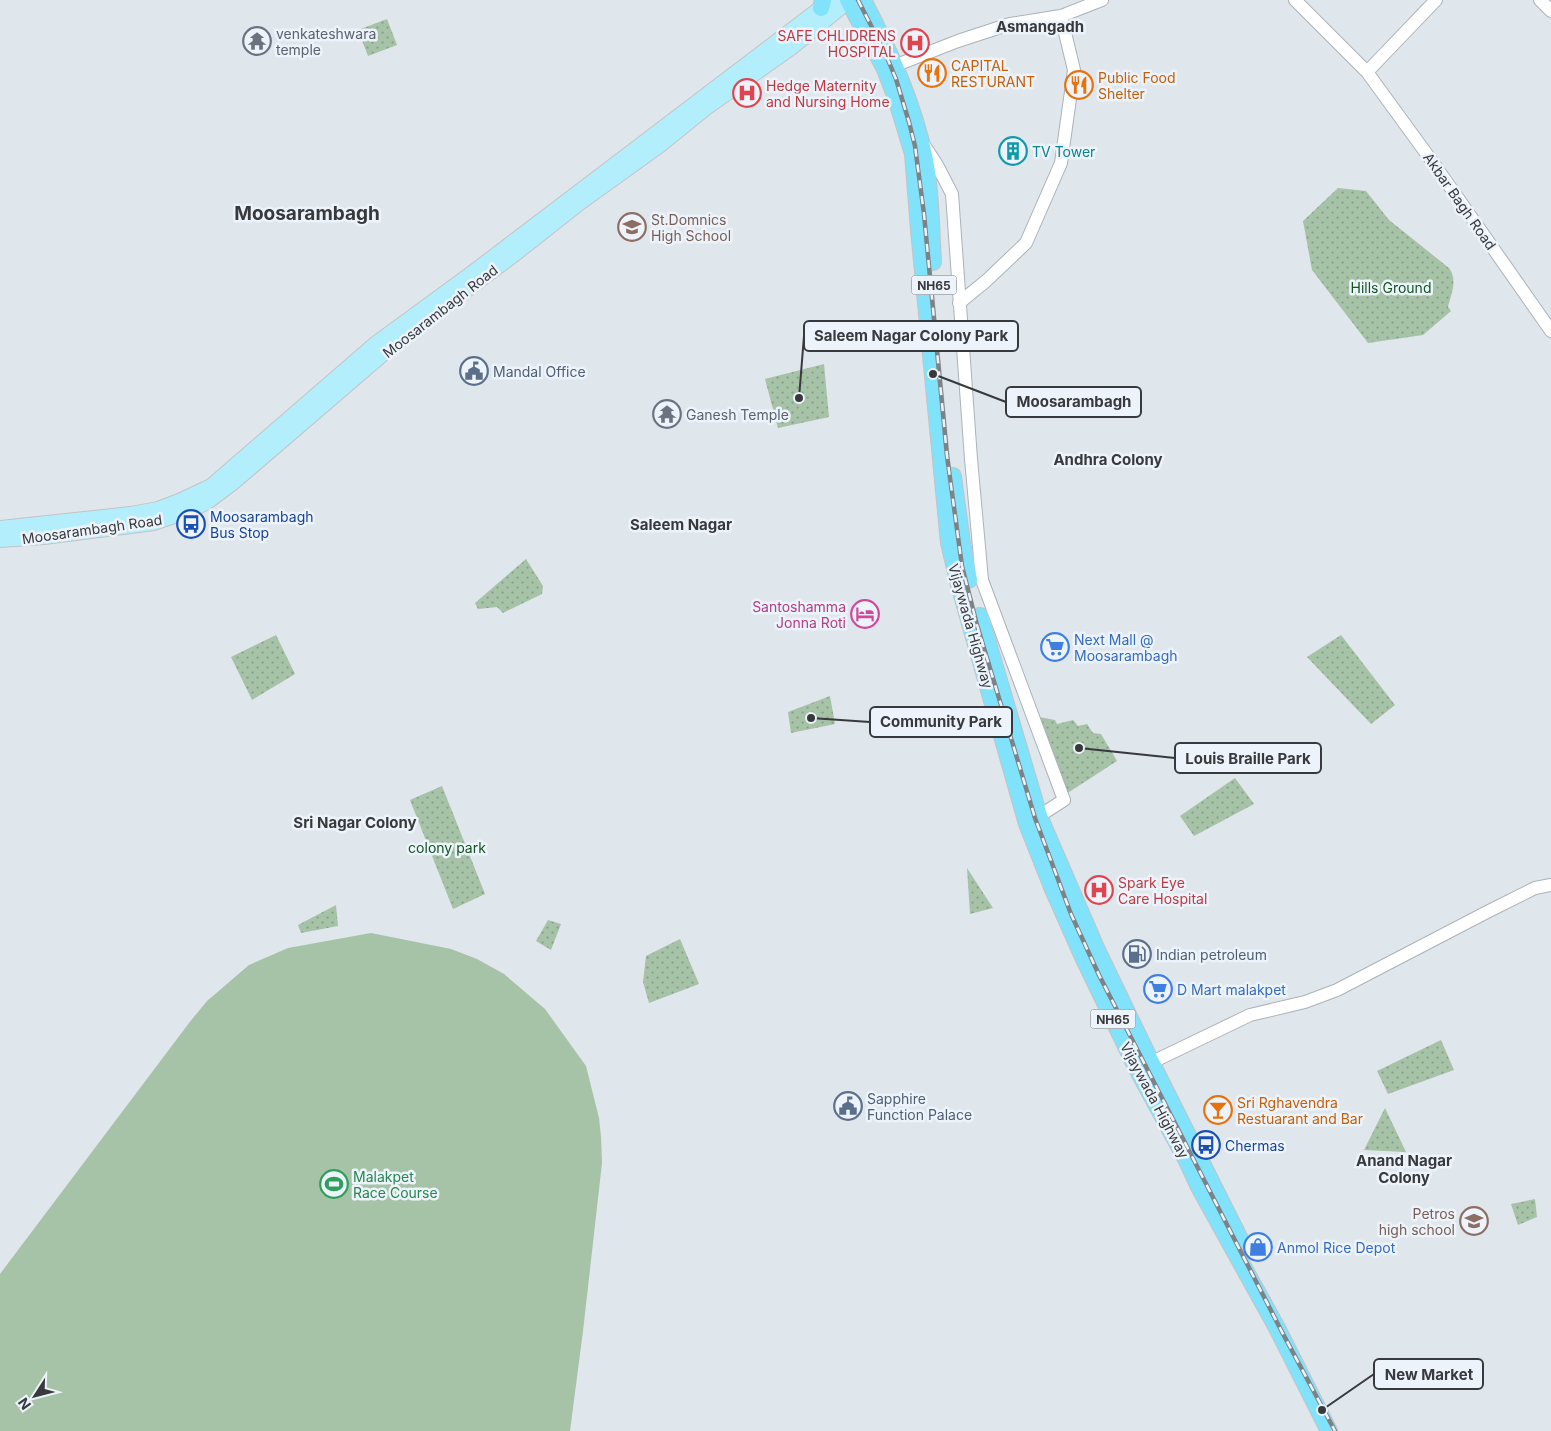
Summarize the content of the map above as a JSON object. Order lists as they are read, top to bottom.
{
  "streets": {
    "highway": ["NH65", "Vijaywada Highway"],
    "main road": ["Moosarambagh Road"],
    "street": ["Akbar Bagh Road"]
  },
  "crossings": [
    ["Moosarambagh Road", "Vijaywada Highway"]
  ],
  "districts": [
    "Asmangadh",
    "Moosarambagh",
    "Andhra Colony",
    "Saleem Nagar",
    "Sri Nagar Colony",
    "Anand Nagar Colony"
  ],
  "parks": ["Hills Ground", "colony park"],
  "places": {
    "temple": ["venkateshwara temple", "Ganesh Temple"],
    "hospital": ["SAFE CHLIDRENS HOSPITAL", "Hedge Maternity and Nursing Home", "Spark Eye Care Hospital"],
    "restaurant": ["CAPITAL RESTURANT", "Public Food Shelter"],
    "building": ["TV Tower"],
    "school or university": ["St.Domnics High School", "Petros high school"],
    "public building": ["Mandal Office", "Sapphire Function Palace"],
    "other": [
      "Moosarambagh",
      "Saleem Nagar Colony Park",
      "Community Park",
      "Louis Braille Park",
      "New Market"
    ],
    "bus stop": ["Moosarambagh Bus Stop", "Chermas"],
    "hotel": ["Santoshamma Jonna Roti"],
    "supermarket": ["Next Mall @ Moosarambagh", "D Mart malakpet"],
    "fuel station": ["Indian petroleum"],
    "bar": ["Sri Rghavendra Restuarant and Bar"],
    "sports": ["Malakpet Race Course"],
    "shop": ["Anmol Rice Depot"]
  },
  "north": "bottom left"
}
